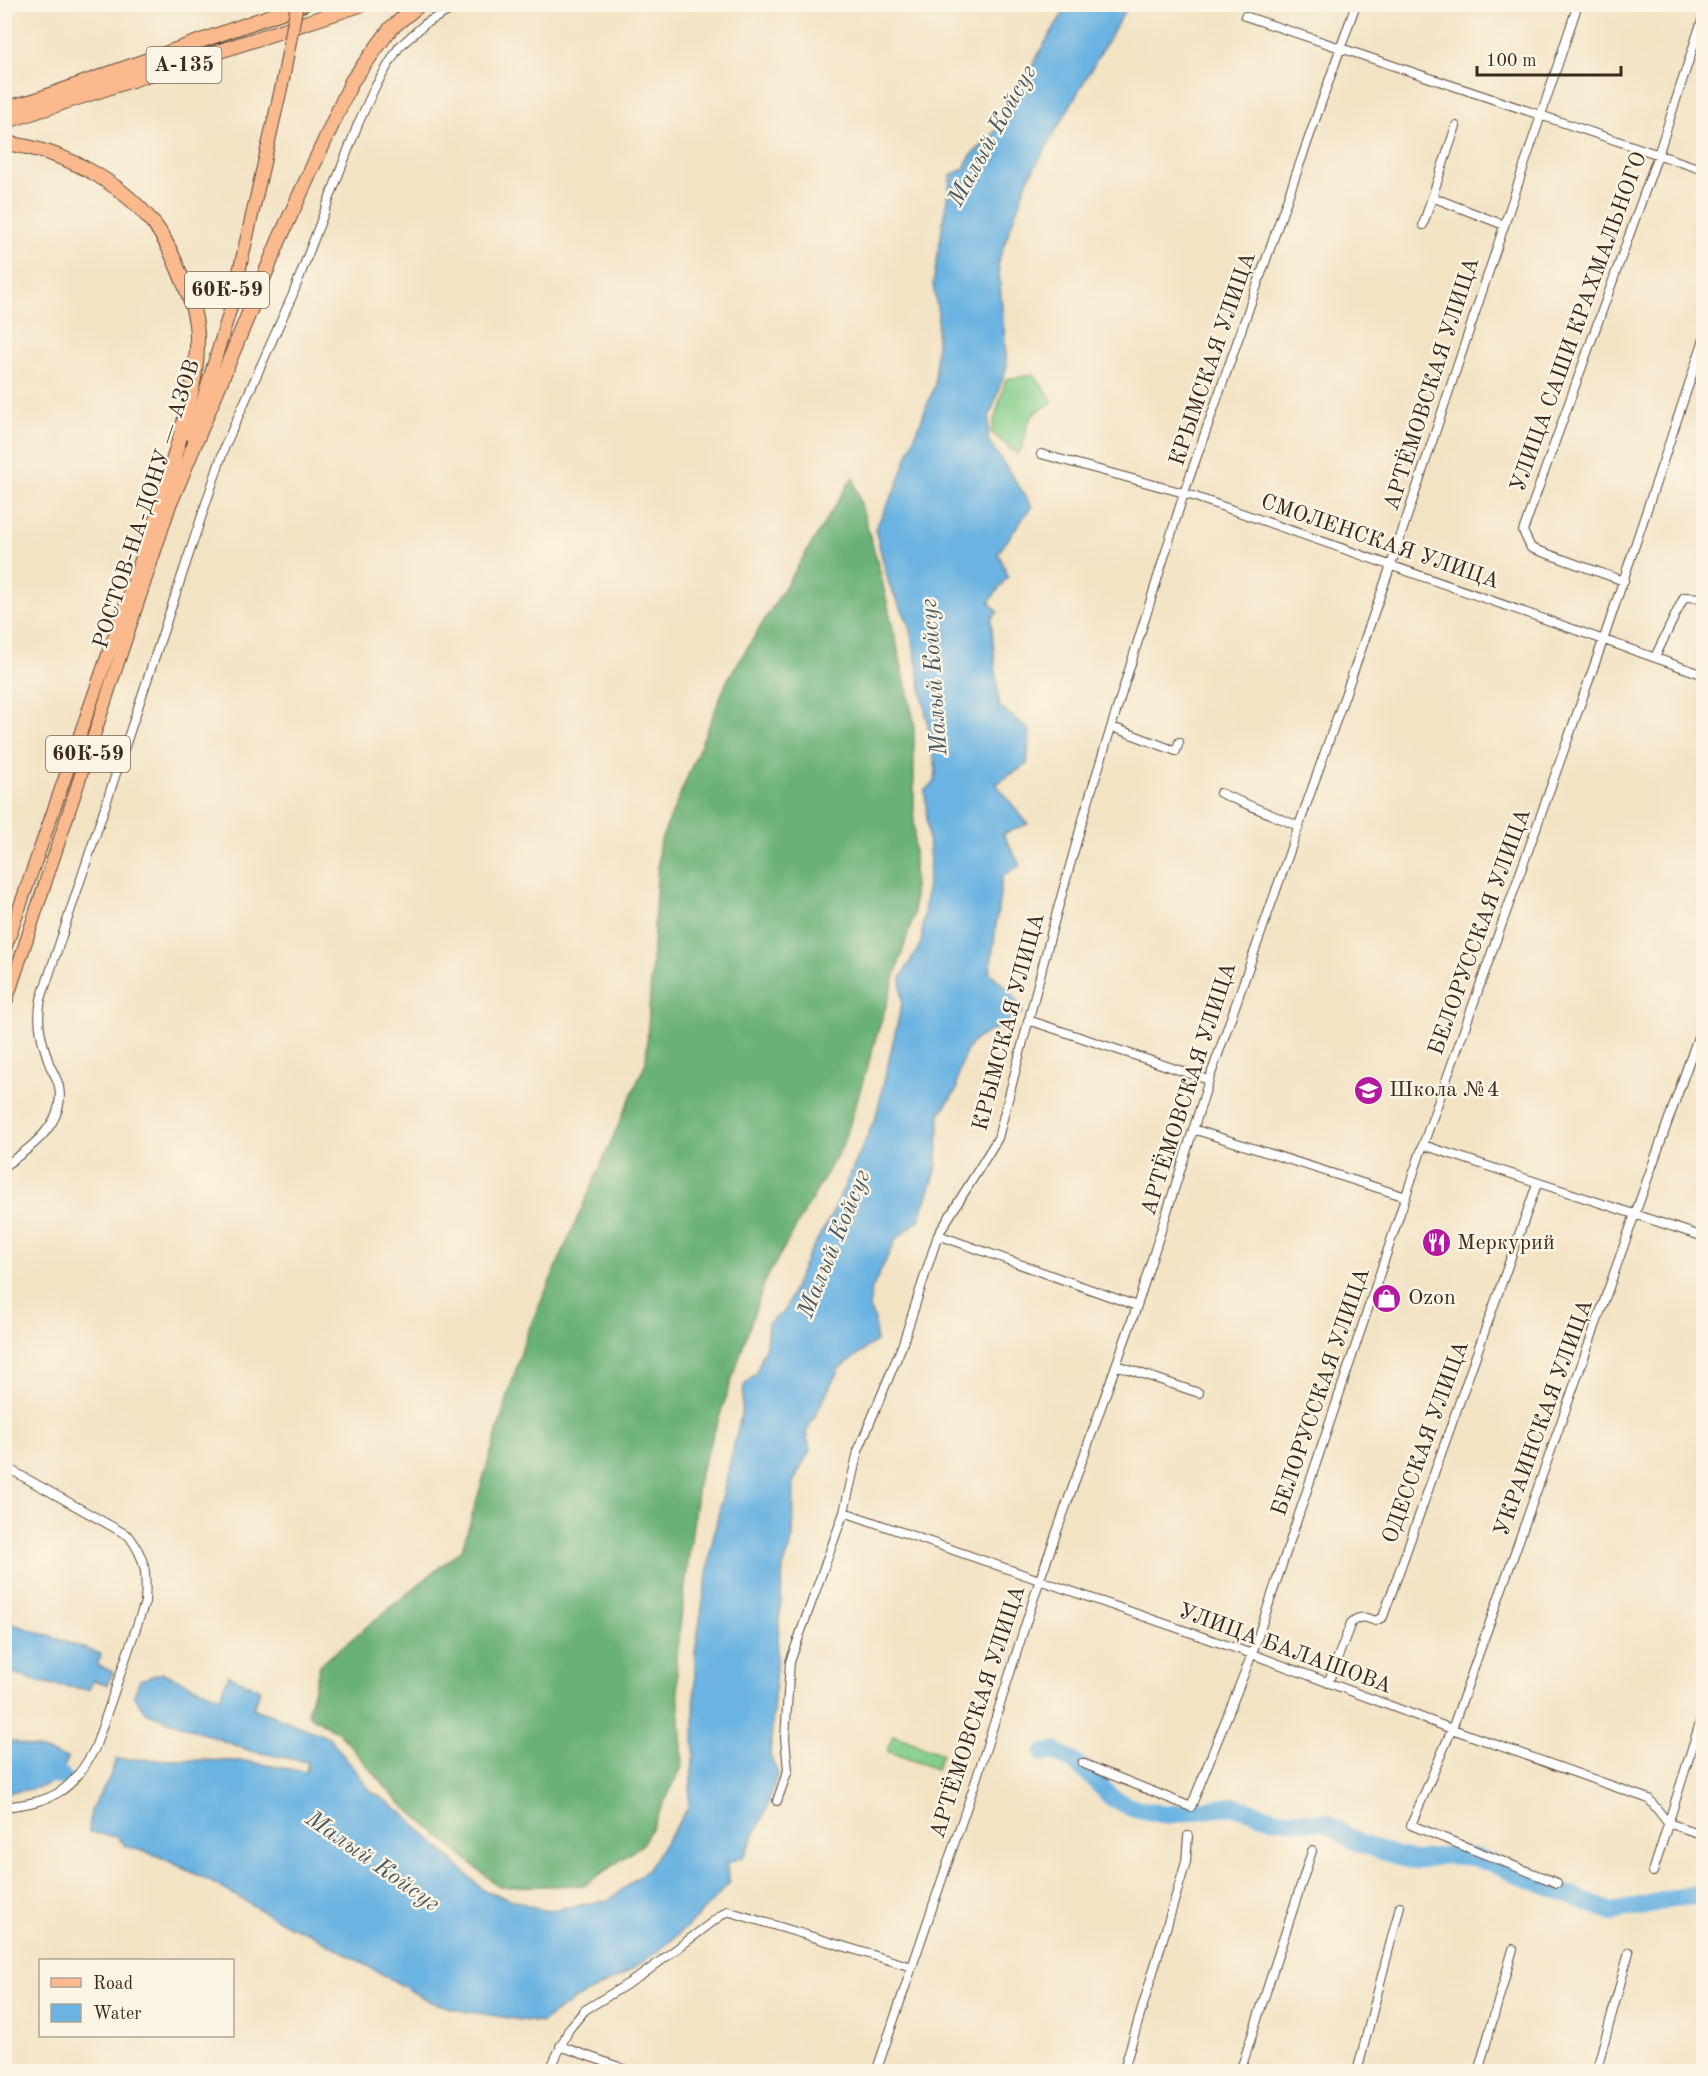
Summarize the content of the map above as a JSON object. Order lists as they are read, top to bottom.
{
  "streets": {
    "highway": ["А-135"],
    "main road": ["60К-59", "РОСТОВ-НА-ДОНУ — АЗОВ"],
    "street": [
      "УЛИЦА САШИ КРАХМАЛЬНОГО",
      "КРЫМСКАЯ УЛИЦА",
      "АРТЁМОВСКАЯ УЛИЦА",
      "СМОЛЕНСКАЯ УЛИЦА",
      "БЕЛОРУССКАЯ УЛИЦА",
      "УКРАИНСКАЯ УЛИЦА",
      "ОДЕССКАЯ УЛИЦА",
      "УЛИЦА БАЛАШОВА"
    ]
  },
  "crossings": [
    ["УЛИЦА САШИ КРАХМАЛЬНОГО", "БЕЛОРУССКАЯ УЛИЦА"],
    ["КРЫМСКАЯ УЛИЦА", "СМОЛЕНСКАЯ УЛИЦА"],
    ["КРЫМСКАЯ УЛИЦА", "УЛИЦА БАЛАШОВА"],
    ["АРТЁМОВСКАЯ УЛИЦА", "СМОЛЕНСКАЯ УЛИЦА"],
    ["АРТЁМОВСКАЯ УЛИЦА", "УЛИЦА БАЛАШОВА"],
    ["СМОЛЕНСКАЯ УЛИЦА", "БЕЛОРУССКАЯ УЛИЦА"],
    ["БЕЛОРУССКАЯ УЛИЦА", "УЛИЦА БАЛАШОВА"],
    ["УКРАИНСКАЯ УЛИЦА", "УЛИЦА БАЛАШОВА"],
    ["ОДЕССКАЯ УЛИЦА", "УЛИЦА БАЛАШОВА"]
  ],
  "water": ["Малый Койсуг"],
  "places": {
    "school or university": ["Школа №4"],
    "restaurant": ["Меркурий"],
    "shop": ["Ozon"]
  },
  "legend": ["Road", "Water"],
  "scale_bar": "100 m"
}
